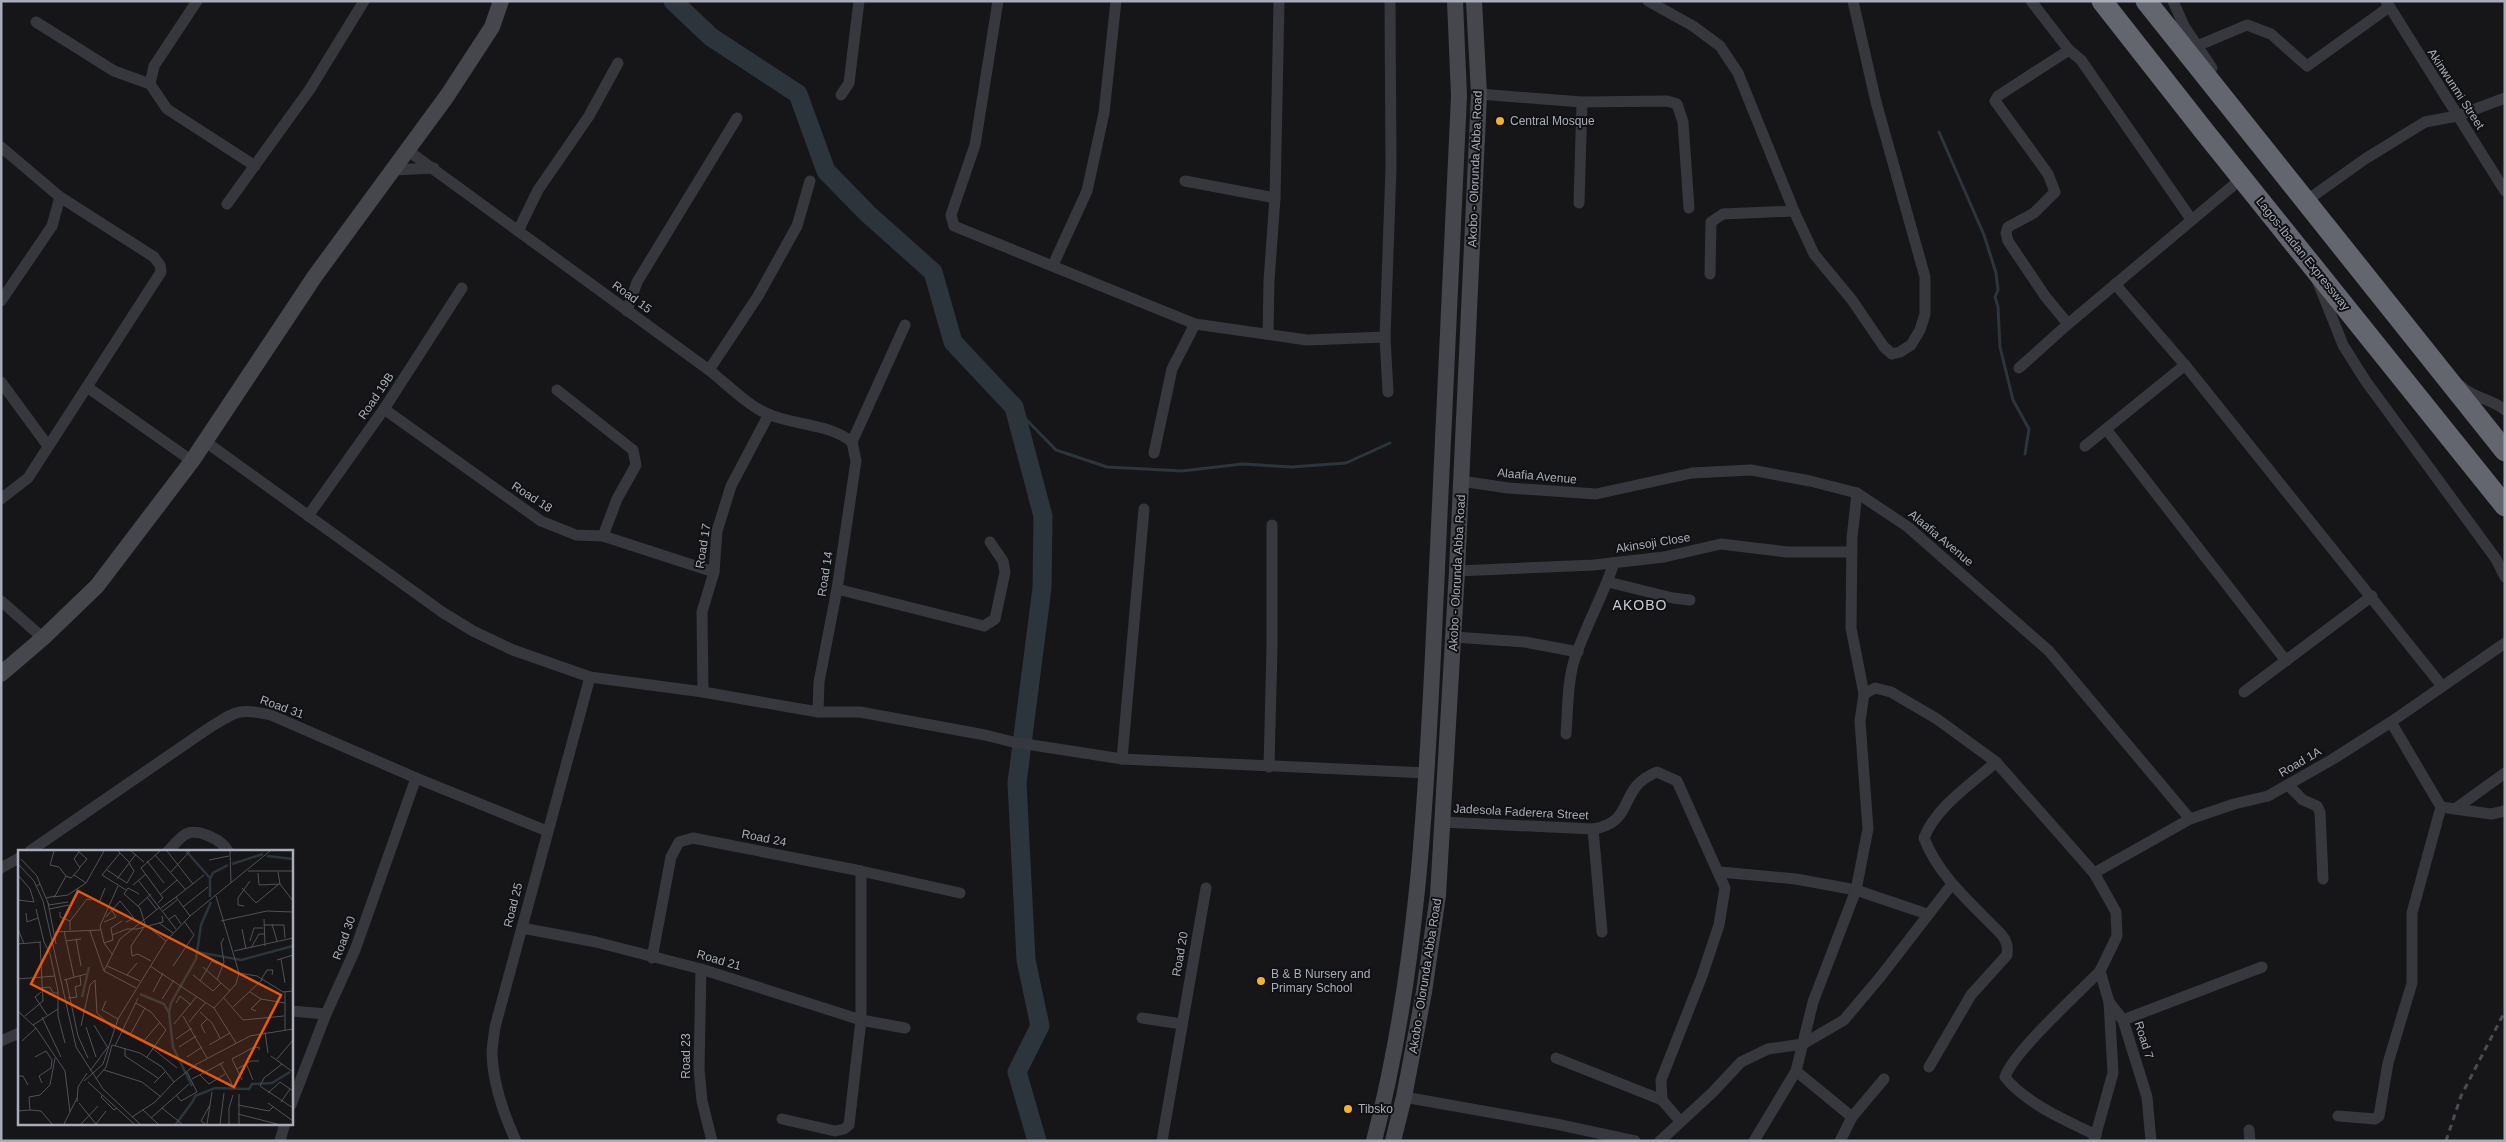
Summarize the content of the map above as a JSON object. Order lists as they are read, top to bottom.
{
  "streets": {
    "highway": ["Lagos-Ibadan Expressway"],
    "main road": ["Akobo - Olorunda Abba Road"],
    "street": [
      "Akinwunmi Street",
      "Road 15",
      "Road 19B",
      "Alaafia Avenue",
      "Road 18",
      "Akinsoji Close",
      "Road 17",
      "Road 14",
      "Road 31",
      "Road 1A",
      "Jadesola Faderera Street",
      "Road 24",
      "Road 25",
      "Road 30",
      "Road 20",
      "Road 21",
      "Road 7",
      "Road 23"
    ]
  },
  "crossings": [
    ["Akobo - Olorunda Abba Road", "Alaafia Avenue"],
    ["Akobo - Olorunda Abba Road", "Akinsoji Close"],
    ["Akobo - Olorunda Abba Road", "Jadesola Faderera Street"],
    ["Road 15", "Road 17"],
    ["Road 15", "Road 14"],
    ["Road 19B", "Road 18"],
    ["Alaafia Avenue", "Road 1A"],
    ["Road 18", "Road 17"],
    ["Road 31", "Road 25"],
    ["Road 31", "Road 30"],
    ["Road 24", "Road 21"],
    ["Road 25", "Road 21"],
    ["Road 21", "Road 23"]
  ],
  "districts": ["AKOBO"],
  "places": ["Central Mosque", "B & B Nursery and Primary School", "Tibsko"]
}
